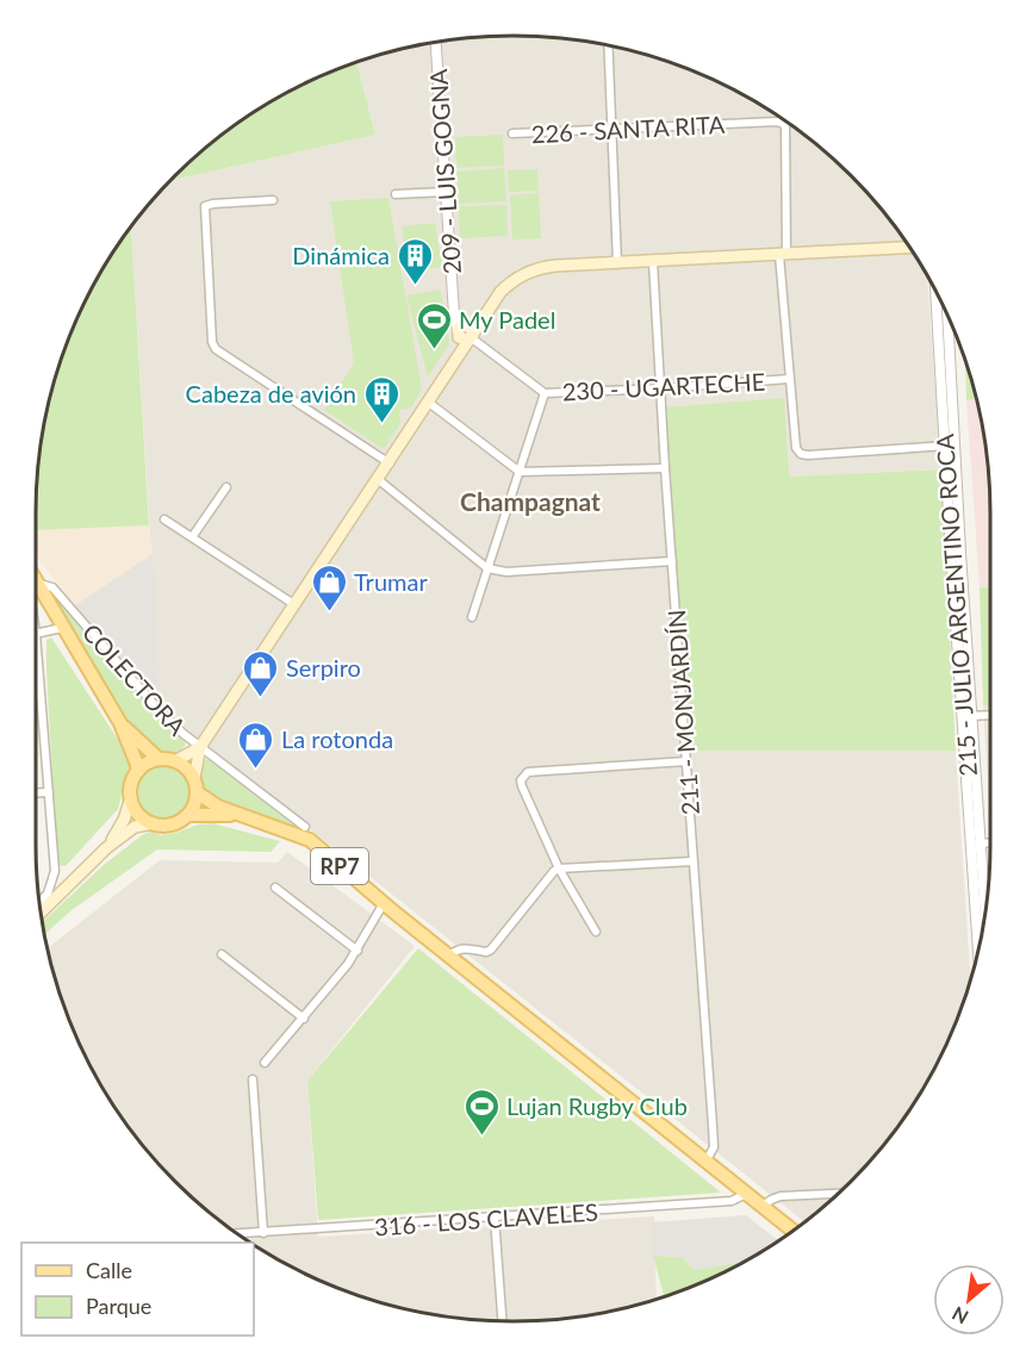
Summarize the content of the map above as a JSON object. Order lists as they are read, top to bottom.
{
  "streets": {
    "main road": ["RP7"],
    "street": [
      "226 - SANTA RITA",
      "209 - LUIS GOGNA",
      "230 - UGARTECHE",
      "215 - JULIO ARGENTINO ROCA",
      "COLECTORA",
      "211 - MONJARDÍN",
      "316 - LOS CLAVELES"
    ]
  },
  "crossings": [
    ["209 - LUIS GOGNA", "230 - UGARTECHE"],
    ["230 - UGARTECHE", "211 - MONJARDÍN"],
    ["211 - MONJARDÍN", "RP7"],
    ["RP7", "316 - LOS CLAVELES"]
  ],
  "districts": ["Champagnat"],
  "places": {
    "building": ["Dinámica", "Cabeza de avión"],
    "sports": ["My Padel", "Lujan Rugby Club"],
    "shop": ["Trumar", "Serpiro", "La rotonda"]
  },
  "legend": ["Calle", "Parque"],
  "north": "bottom left"
}
